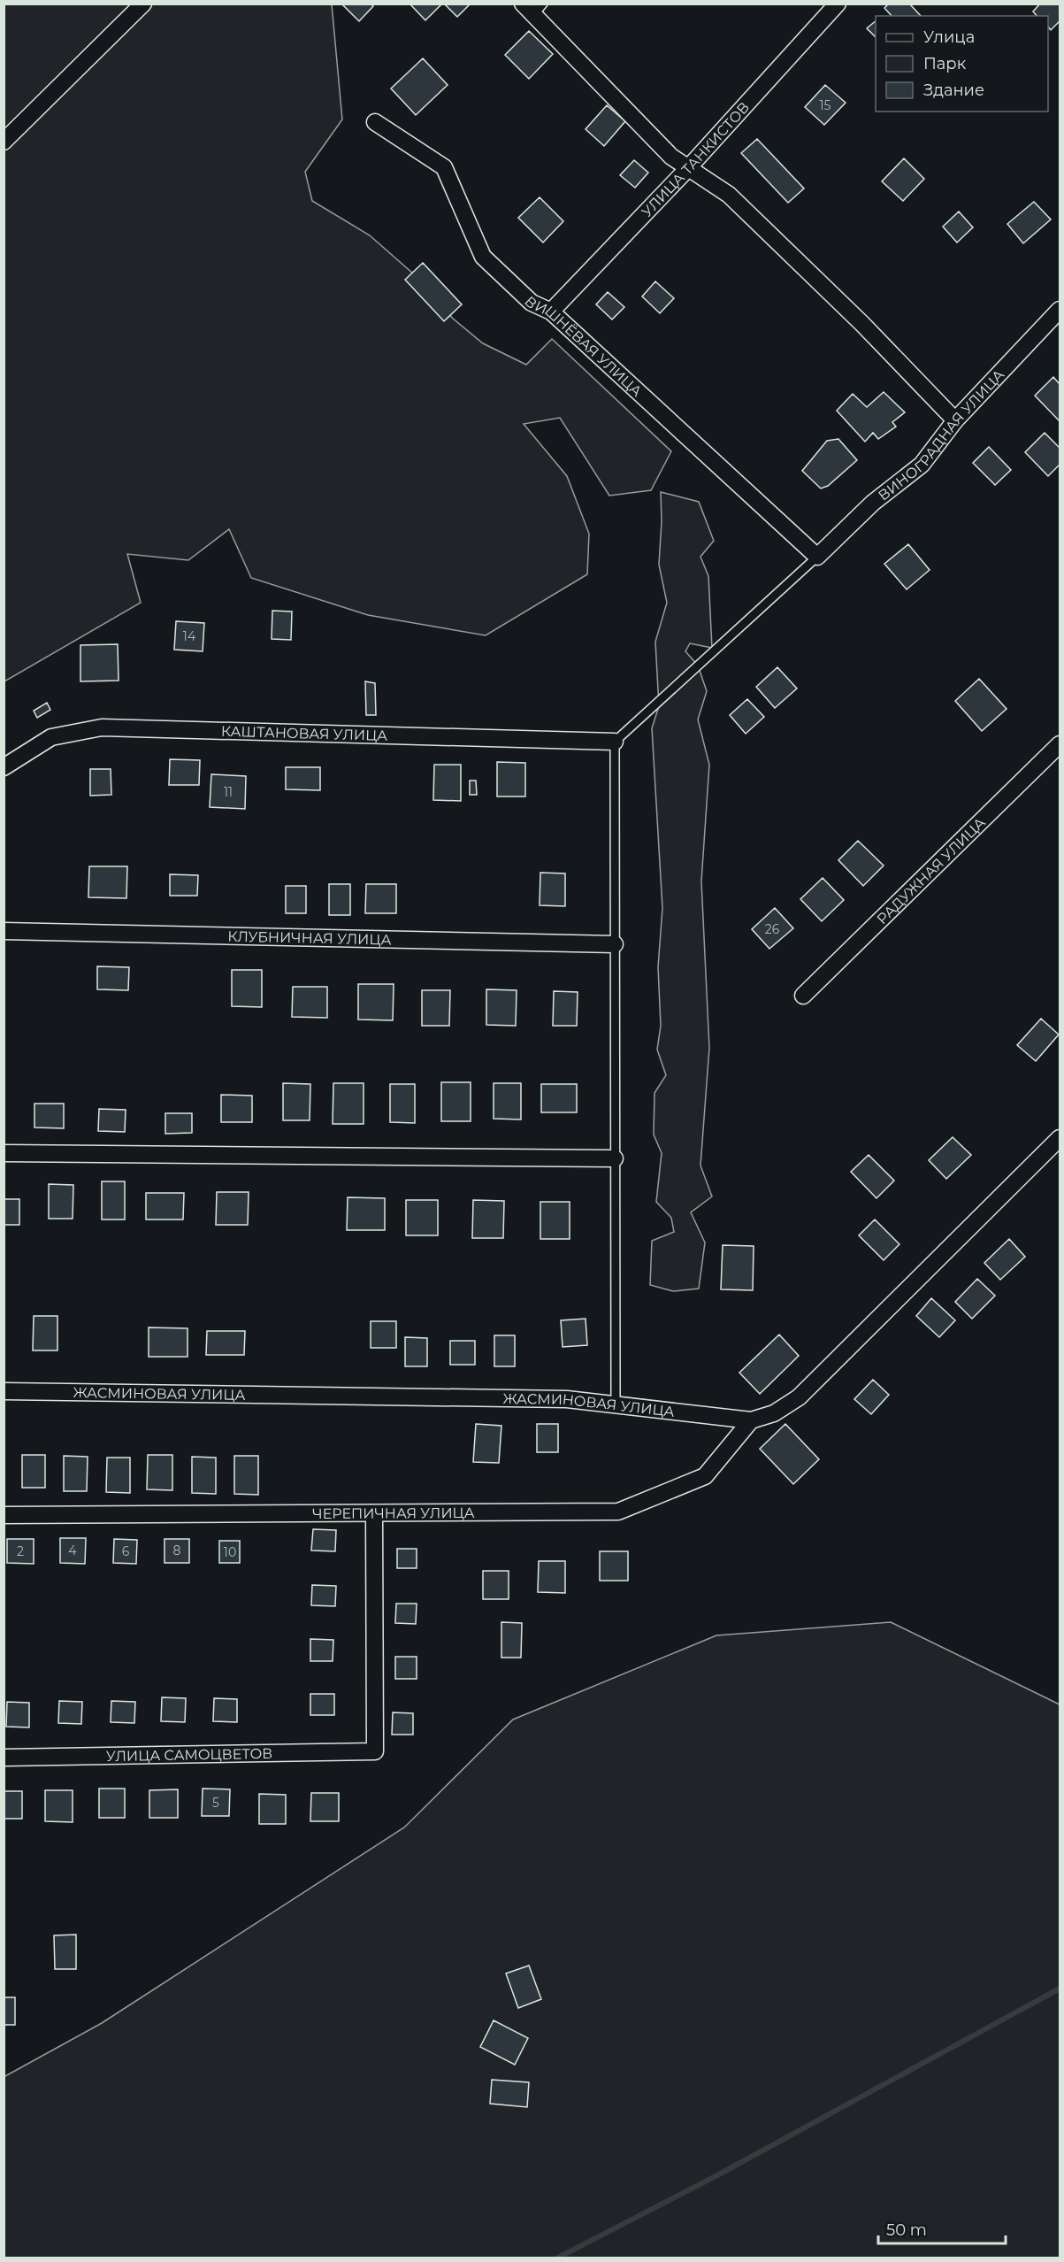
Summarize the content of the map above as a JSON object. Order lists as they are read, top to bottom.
{
  "streets": {
    "street": [
      "УЛИЦА ТАНКИСТОВ",
      "ВИШНЁВАЯ УЛИЦА",
      "ВИНОГРАДНАЯ УЛИЦА",
      "КАШТАНОВАЯ УЛИЦА",
      "РАДУЖНАЯ УЛИЦА",
      "КЛУБНИЧНАЯ УЛИЦА",
      "ЖАСМИНОВАЯ УЛИЦА",
      "ЧЕРЕПИЧНАЯ УЛИЦА",
      "УЛИЦА САМОЦВЕТОВ"
    ]
  },
  "crossings": [
    ["УЛИЦА ТАНКИСТОВ", "ВИШНЁВАЯ УЛИЦА"],
    ["ВИШНЁВАЯ УЛИЦА", "ВИНОГРАДНАЯ УЛИЦА"],
    ["ЖАСМИНОВАЯ УЛИЦА", "ЧЕРЕПИЧНАЯ УЛИЦА"],
    ["ЧЕРЕПИЧНАЯ УЛИЦА", "УЛИЦА САМОЦВЕТОВ"]
  ],
  "house_numbers": [
    "15",
    "14",
    "11",
    "26",
    "4",
    "8",
    "2",
    "6",
    "10",
    "5"
  ],
  "legend": ["Улица", "Парк", "Здание"],
  "scale_bar": "50 m"
}
